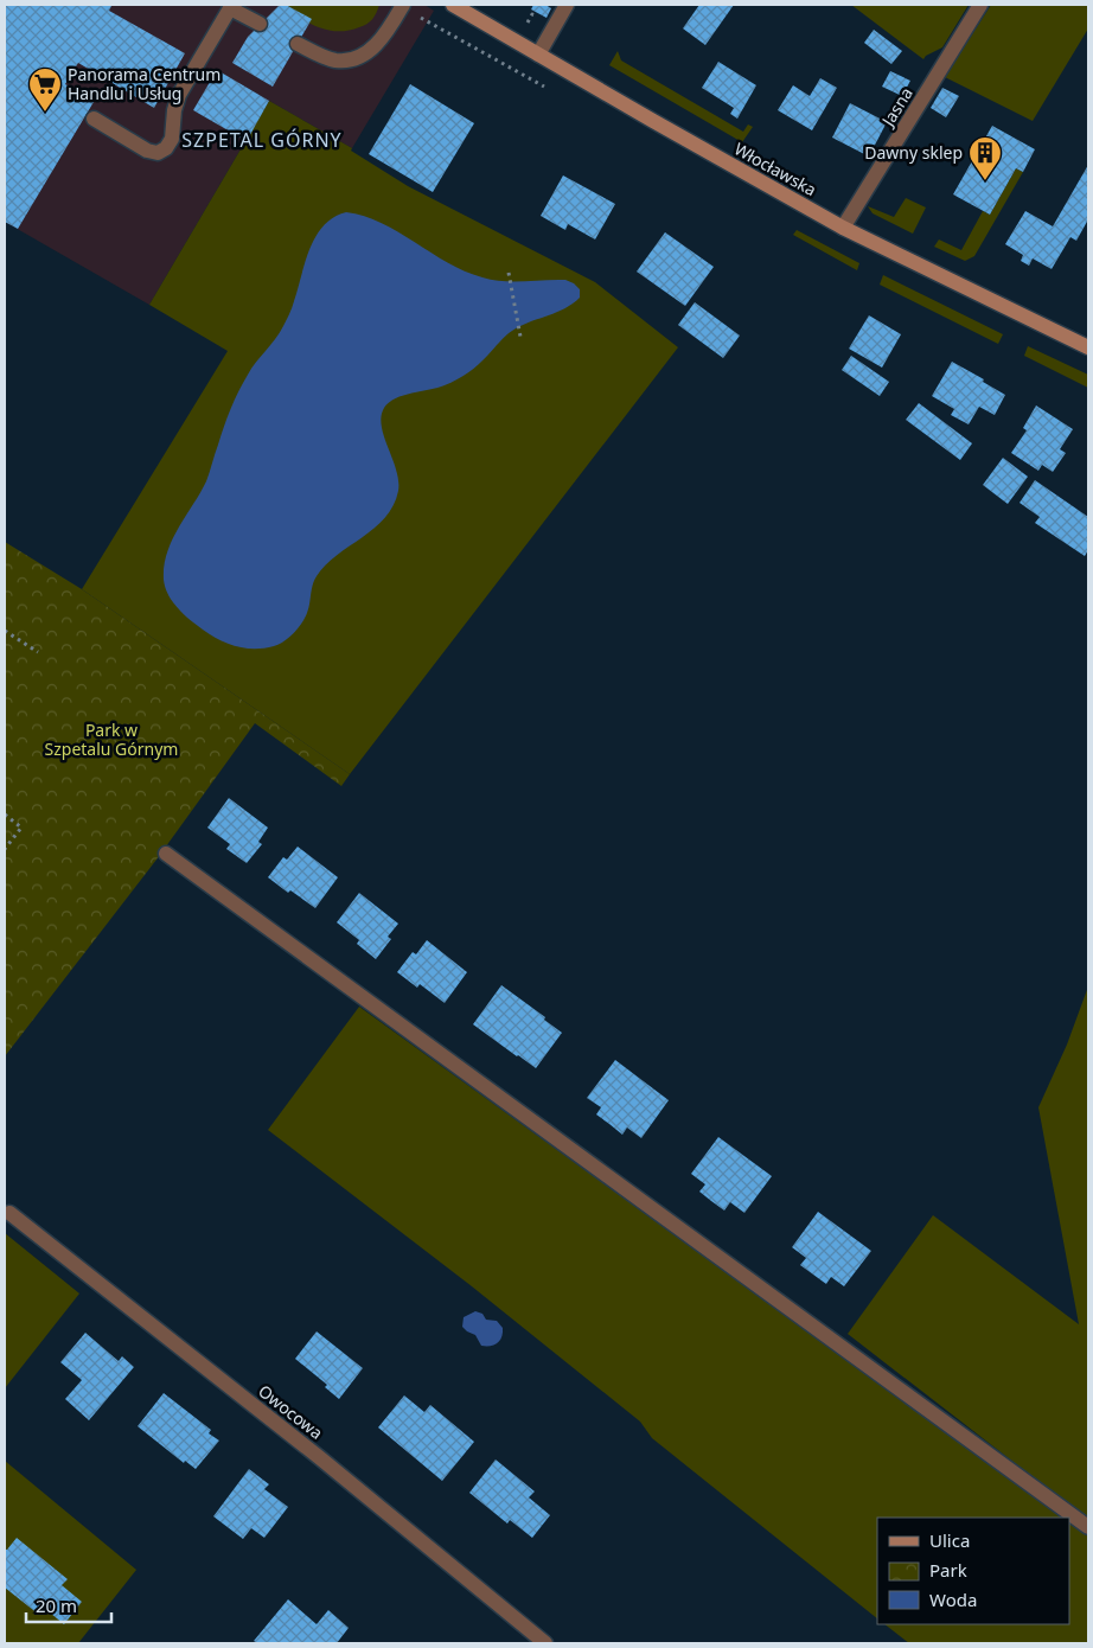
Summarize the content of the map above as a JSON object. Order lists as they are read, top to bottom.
{
  "streets": {
    "main road": ["Włocławska"],
    "street": ["Jasna", "Owocowa"]
  },
  "crossings": [
    ["Jasna", "Włocławska"]
  ],
  "districts": ["SZPETAL GÓRNY"],
  "parks": ["Park w Szpetalu Górnym"],
  "places": {
    "supermarket": ["Panorama Centrum Handlu i Usług"],
    "building": ["Dawny sklep"]
  },
  "legend": ["Ulica", "Park", "Woda"],
  "scale_bar": "20 m"
}
